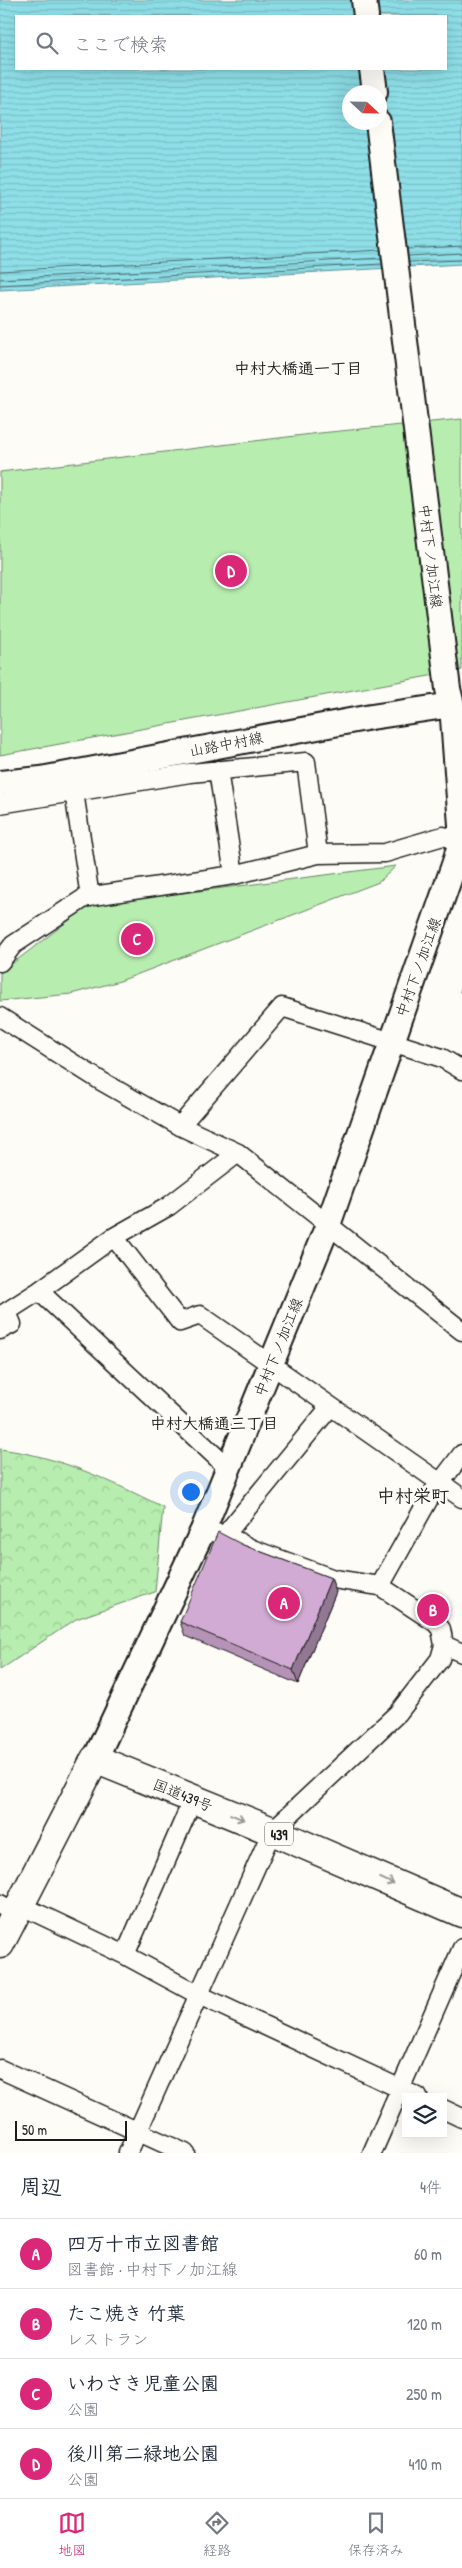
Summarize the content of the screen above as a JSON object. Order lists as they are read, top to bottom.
{
  "streets": {
    "highway": ["国道439号", "439"],
    "main road": ["中村下ノ加江線", "山路中村線"]
  },
  "crossings": [
    ["中村下ノ加江線", "山路中村線"],
    ["中村下ノ加江線", "国道439号"]
  ],
  "one_way": ["国道439号"],
  "districts": ["中村大橋通一丁目", "中村大橋通三丁目", "中村栄町"],
  "scale_bar": "50 m",
  "north": "right",
  "page": {
    "search": "ここで検索",
    "pins": [
      "D",
      "C",
      "A",
      "B"
    ],
    "scale": "50 m",
    "heading": ["周辺", "4件"],
    "list": [
      {
        "mark": "A",
        "name": "四万十市立図書館",
        "note": "図書館 · 中村下ノ加江線",
        "value": "60 m"
      },
      {
        "mark": "B",
        "name": "たこ焼き 竹葉",
        "note": "レストラン",
        "value": "120 m"
      },
      {
        "mark": "C",
        "name": "いわさき児童公園",
        "note": "公園",
        "value": "250 m"
      },
      {
        "mark": "D",
        "name": "後川第二緑地公園",
        "note": "公園",
        "value": "410 m"
      }
    ],
    "nav": ["地図", "経路", "保存済み"]
  }
}
